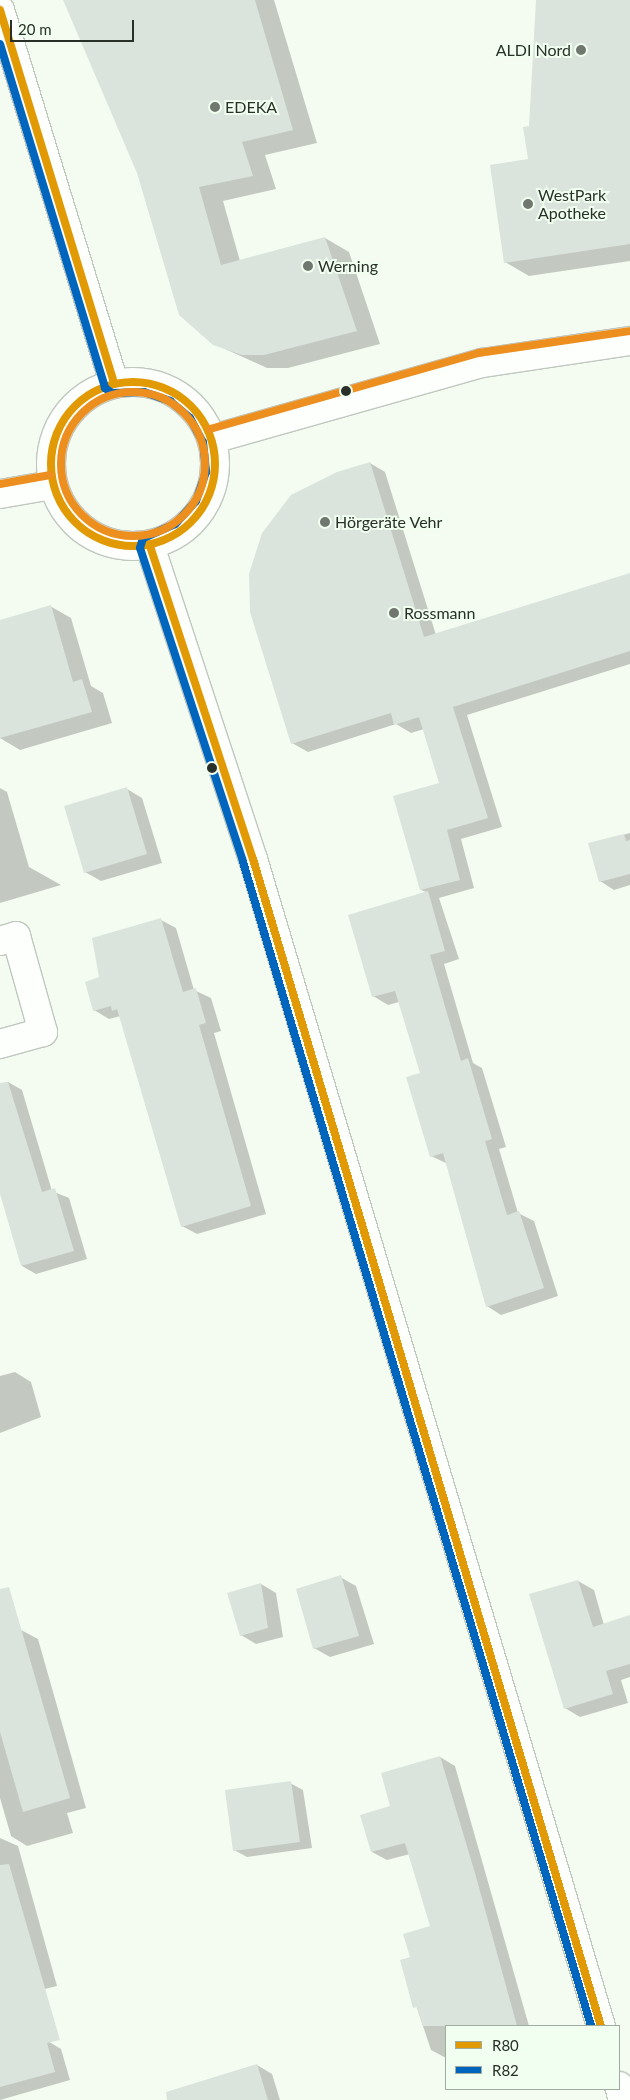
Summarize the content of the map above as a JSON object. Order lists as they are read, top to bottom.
{
  "places": [
    "ALDI Nord",
    "EDEKA",
    "WestPark Apotheke",
    "Werning",
    "Hörgeräte Vehr",
    "Rossmann"
  ],
  "lines": ["transit line R80", "transit line R82"],
  "legend": ["R80", "R82"],
  "scale_bar": "20 m"
}
